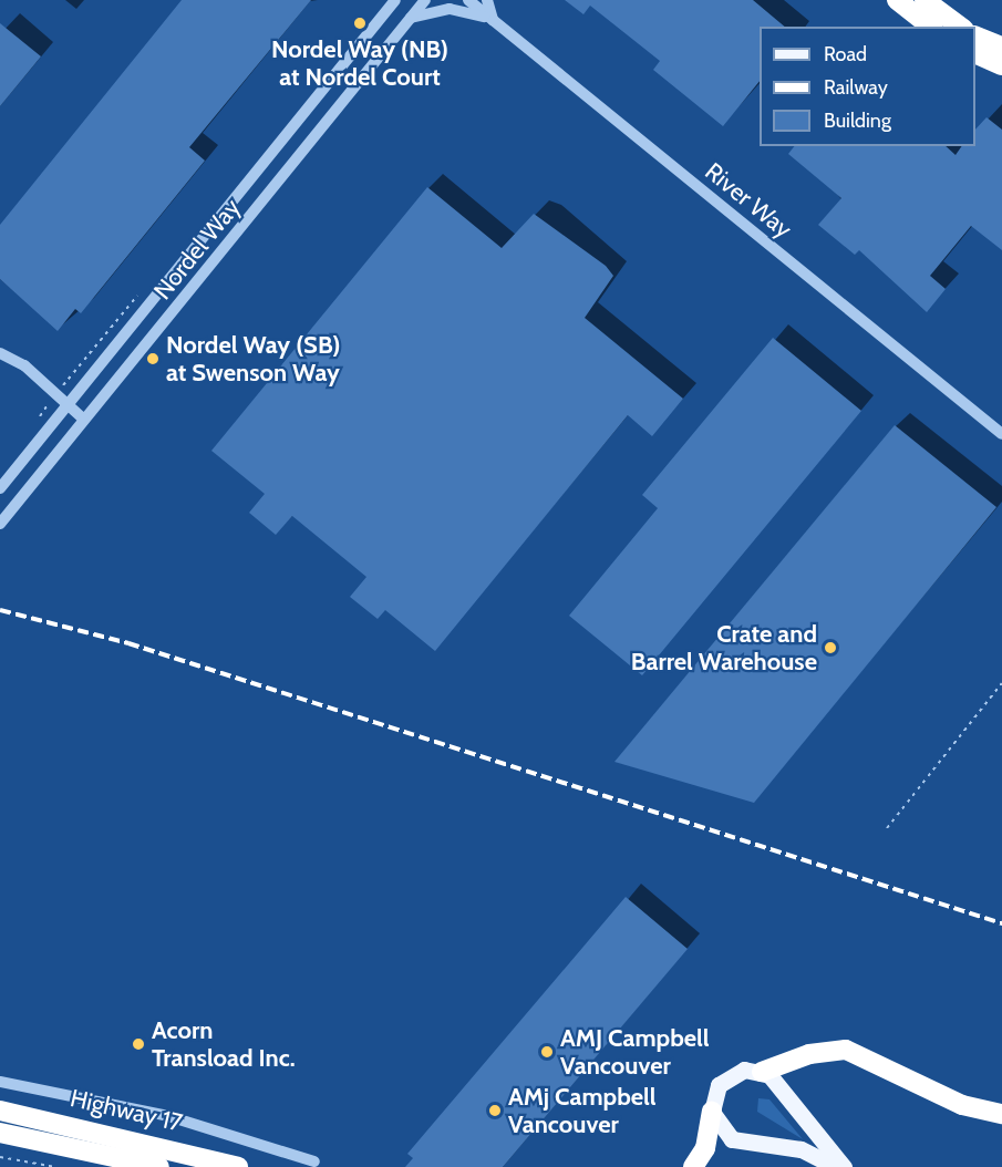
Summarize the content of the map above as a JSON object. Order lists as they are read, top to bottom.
{
  "streets": {
    "highway": ["Highway 17"],
    "street": ["River Way", "Nordel Way"]
  },
  "places": [
    "Nordel Way (NB) at Nordel Court",
    "Nordel Way (SB) at Swenson Way",
    "Crate and Barrel Warehouse",
    "Acorn Transload Inc.",
    "AMJ Campbell Vancouver",
    "AMj Campbell Vancouver"
  ],
  "legend": ["Road", "Railway", "Building"]
}
